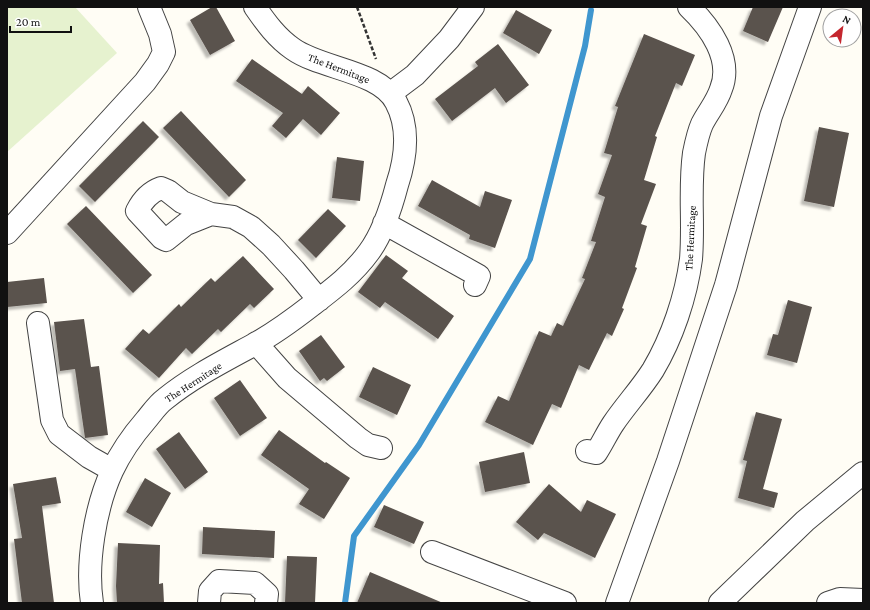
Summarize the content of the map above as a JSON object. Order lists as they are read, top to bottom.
{
  "streets": {
    "street": ["The Hermitage"]
  },
  "scale_bar": "20 m",
  "north": "top right"
}
